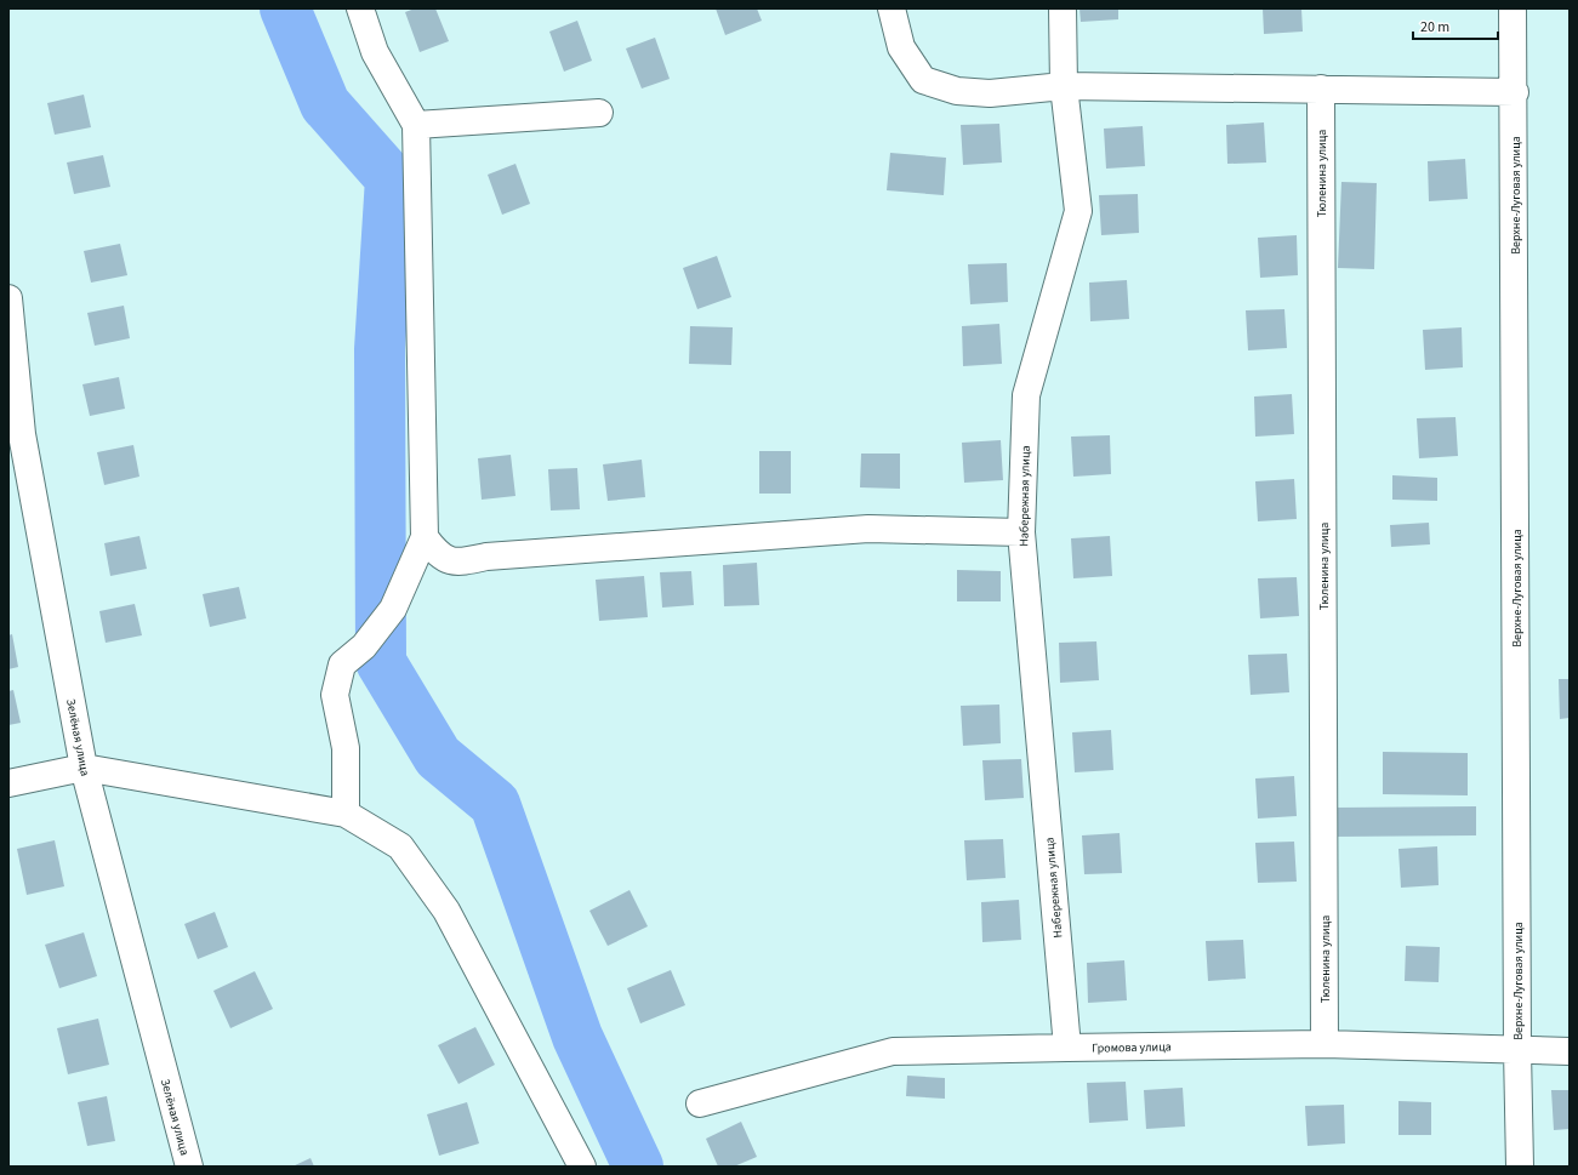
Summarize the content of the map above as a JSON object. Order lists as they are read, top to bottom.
{
  "streets": {
    "street": [
      "Тюленина улица",
      "Верхне-Луговая улица",
      "Набережная улица",
      "Зелёная улица",
      "Громова улица"
    ]
  },
  "crossings": [
    ["Тюленина улица", "Громова улица"],
    ["Верхне-Луговая улица", "Громова улица"],
    ["Набережная улица", "Громова улица"]
  ],
  "scale_bar": "20 m"
}
